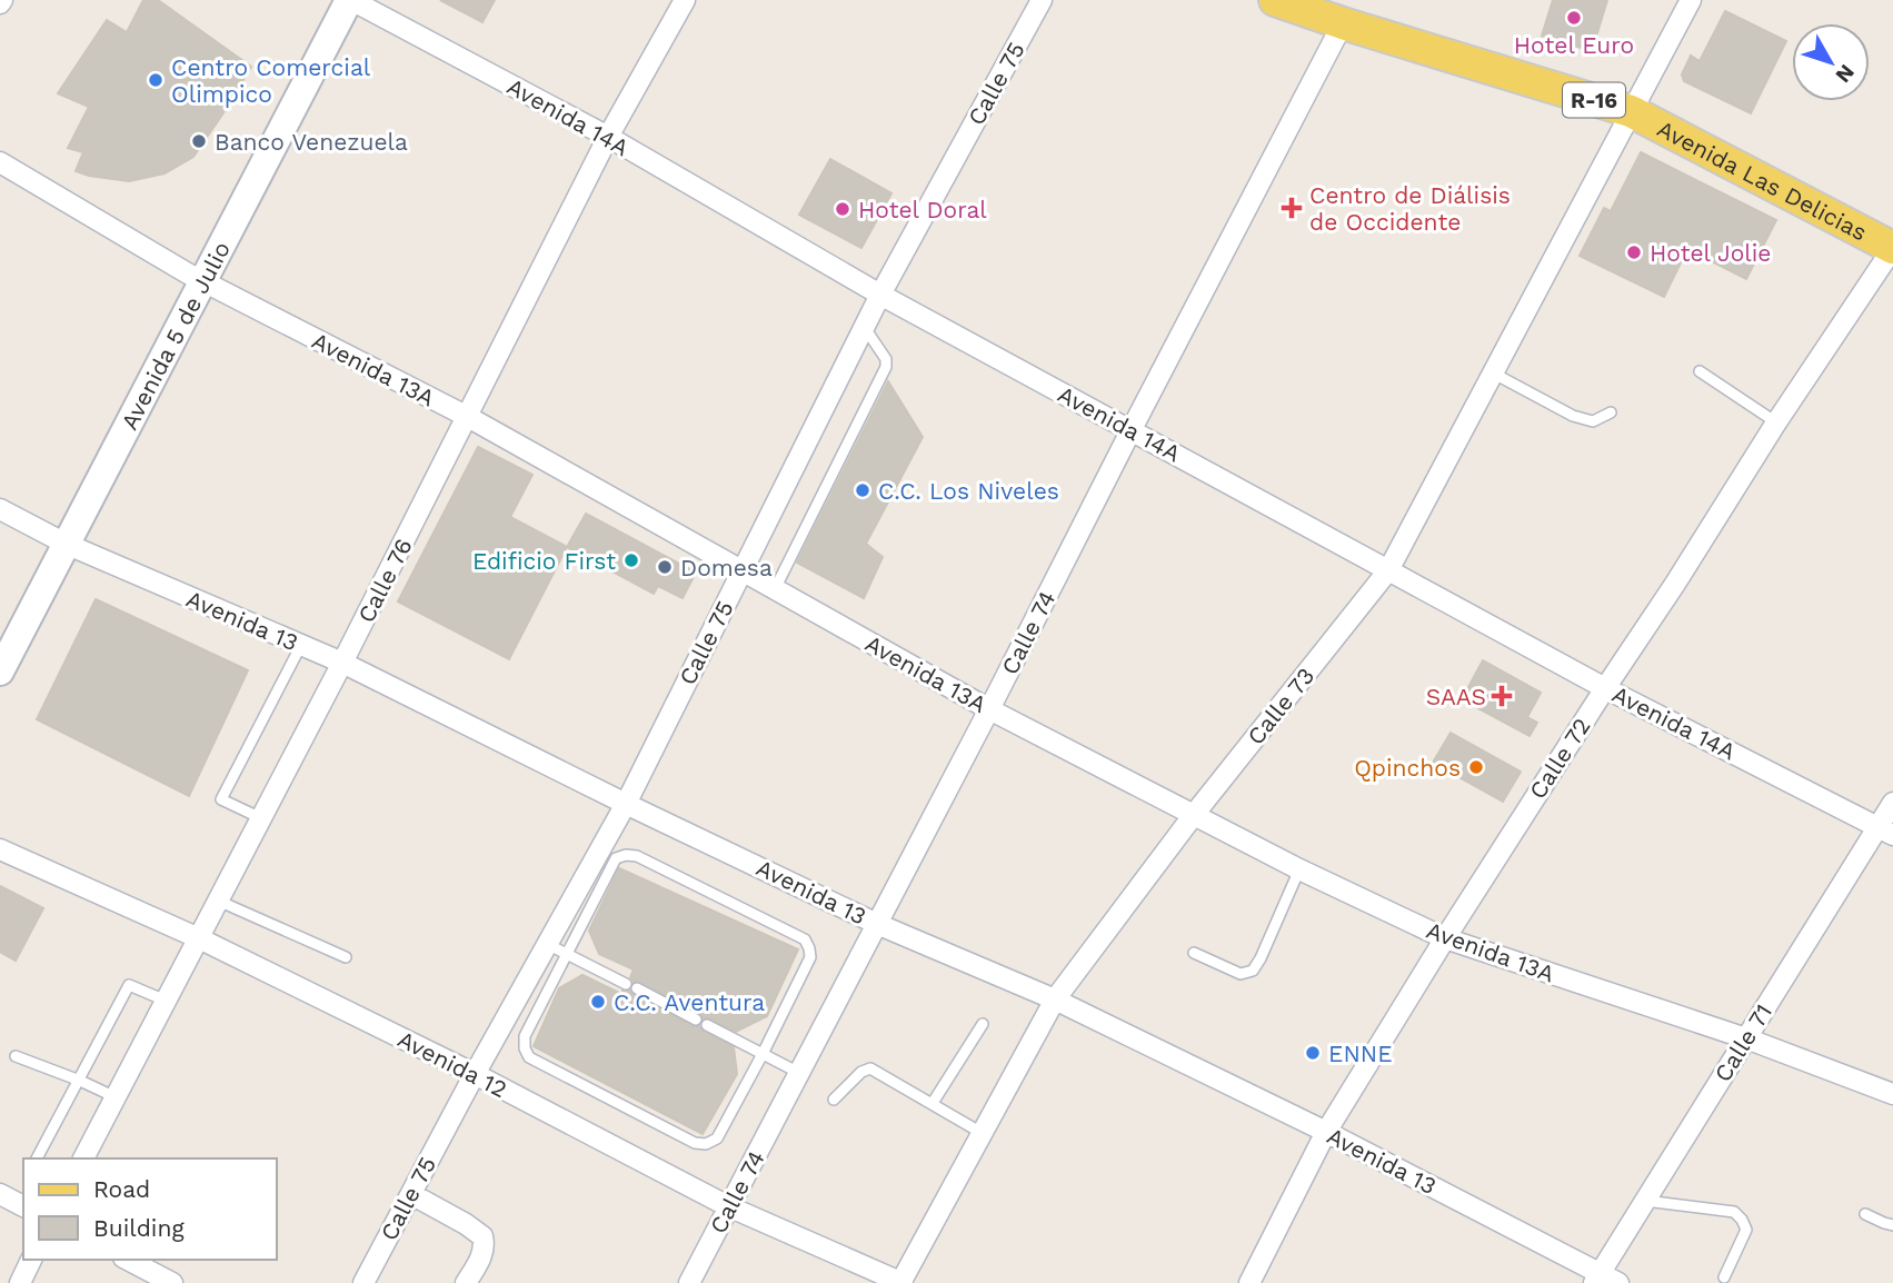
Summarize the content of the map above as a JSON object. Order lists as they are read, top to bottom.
{
  "streets": {
    "main road": ["R-16", "Avenida Las Delicias", "Avenida 5 de Julio"],
    "street": [
      "Calle 75",
      "Avenida 14A",
      "Avenida 13A",
      "Calle 76",
      "Avenida 13",
      "Calle 74",
      "Calle 73",
      "Calle 72",
      "Calle 71",
      "Avenida 12"
    ]
  },
  "crossings": [
    ["Calle 75", "Avenida 14A"],
    ["Calle 75", "Avenida 13A"],
    ["Calle 75", "Avenida 13"],
    ["Calle 75", "Avenida 12"],
    ["R-16", "Avenida Las Delicias"],
    ["R-16", "Calle 73"],
    ["Avenida 14A", "Avenida 5 de Julio"],
    ["Avenida 14A", "Calle 76"],
    ["Avenida 14A", "Calle 74"],
    ["Avenida 14A", "Calle 73"],
    ["Avenida 14A", "Calle 72"],
    ["Avenida 14A", "Calle 71"],
    ["Avenida Las Delicias", "Calle 74"],
    ["Avenida Las Delicias", "Calle 73"],
    ["Avenida Las Delicias", "Calle 72"],
    ["Avenida 5 de Julio", "Avenida 13A"],
    ["Avenida 5 de Julio", "Avenida 13"],
    ["Avenida 13A", "Calle 76"],
    ["Avenida 13A", "Calle 74"],
    ["Avenida 13A", "Calle 73"],
    ["Avenida 13A", "Calle 72"],
    ["Avenida 13A", "Calle 71"],
    ["Calle 76", "Avenida 13"],
    ["Calle 76", "Avenida 12"],
    ["Avenida 13", "Calle 74"],
    ["Avenida 13", "Calle 73"],
    ["Avenida 13", "Calle 72"],
    ["Avenida 13", "Calle 71"],
    ["Calle 74", "Avenida 12"],
    ["Calle 73", "Avenida 12"]
  ],
  "places": {
    "other": [
      "Hotel Euro",
      "Centro Comercial Olimpico",
      "Banco Venezuela",
      "Hotel Doral",
      "Hotel Jolie",
      "C.C. Los Niveles",
      "Edificio First",
      "Domesa",
      "Qpinchos",
      "C.C. Aventura",
      "ENNE"
    ],
    "health": ["Centro de Diálisis de Occidente", "SAAS"]
  },
  "legend": ["Road", "Building"],
  "north": "bottom right"
}
